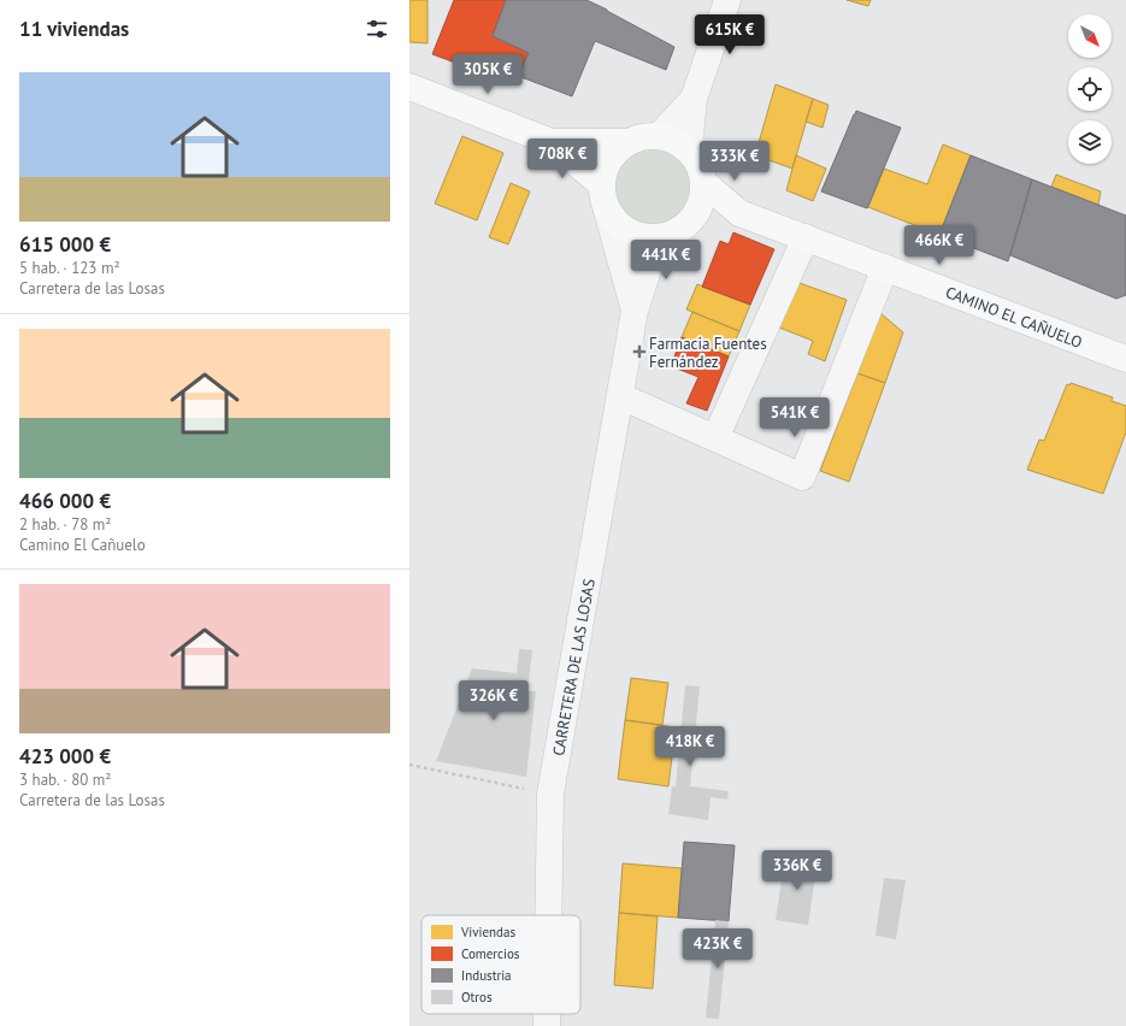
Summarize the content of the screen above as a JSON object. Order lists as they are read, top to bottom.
{
  "streets": {
    "street": ["CAMINO EL CAÑUELO", "CARRETERA DE LAS LOSAS"]
  },
  "crossings": [
    ["CAMINO EL CAÑUELO", "CARRETERA DE LAS LOSAS"]
  ],
  "places": {
    "health": ["Farmacia Fuentes Fernández"]
  },
  "legend": [
    "Viviendas",
    "Comercios",
    "Industria",
    "Otros"
  ],
  "north": "bottom right",
  "page": {
    "heading": "11 viviendas",
    "price": [
      "615K €",
      "305K €",
      "708K €",
      "333K €",
      "466K €",
      "441K €",
      "541K €",
      "326K €",
      "418K €",
      "336K €",
      "423K €"
    ],
    "list": [
      {
        "name": "615 000 €",
        "note": "5 hab. · 123 m² · Carretera de las Losas"
      },
      {
        "name": "466 000 €",
        "note": "2 hab. · 78 m² · Camino El Cañuelo"
      },
      {
        "name": "423 000 €",
        "note": "3 hab. · 80 m² · Carretera de las Losas"
      }
    ]
  }
}
